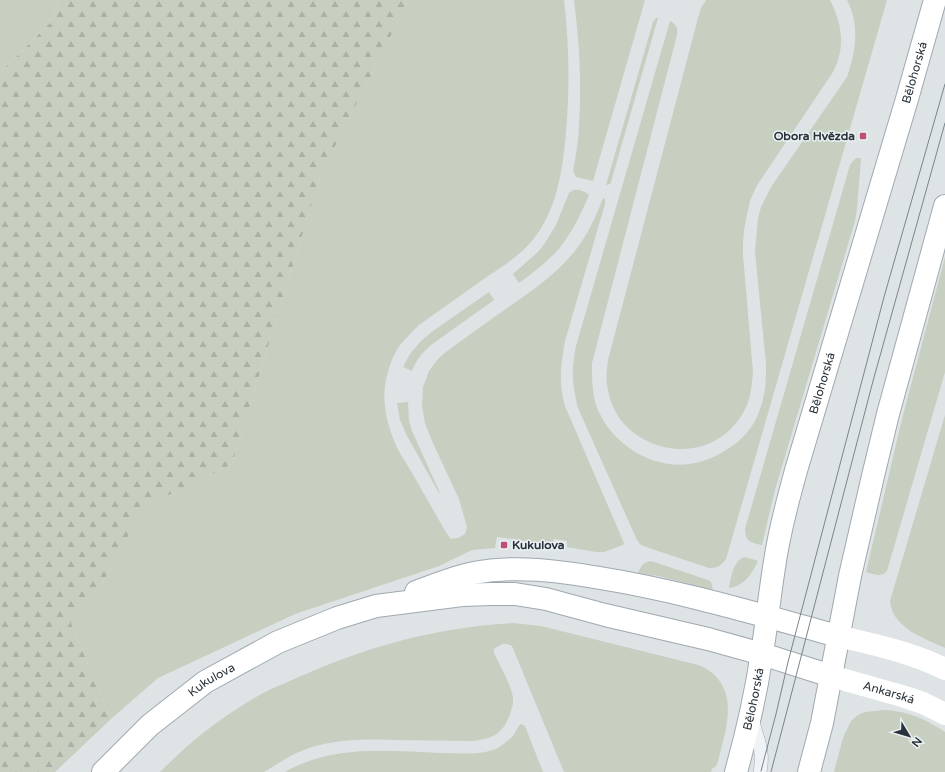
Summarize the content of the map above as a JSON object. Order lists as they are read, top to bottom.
{
  "streets": {
    "main road": ["Bělohorská", "Kukulova", "Ankarská"]
  },
  "crossings": [
    ["Bělohorská", "Kukulova"],
    ["Bělohorská", "Ankarská"],
    ["Kukulova", "Ankarská"]
  ],
  "places": {
    "transit": ["Obora Hvězda", "Kukulova"]
  },
  "north": "bottom right"
}
